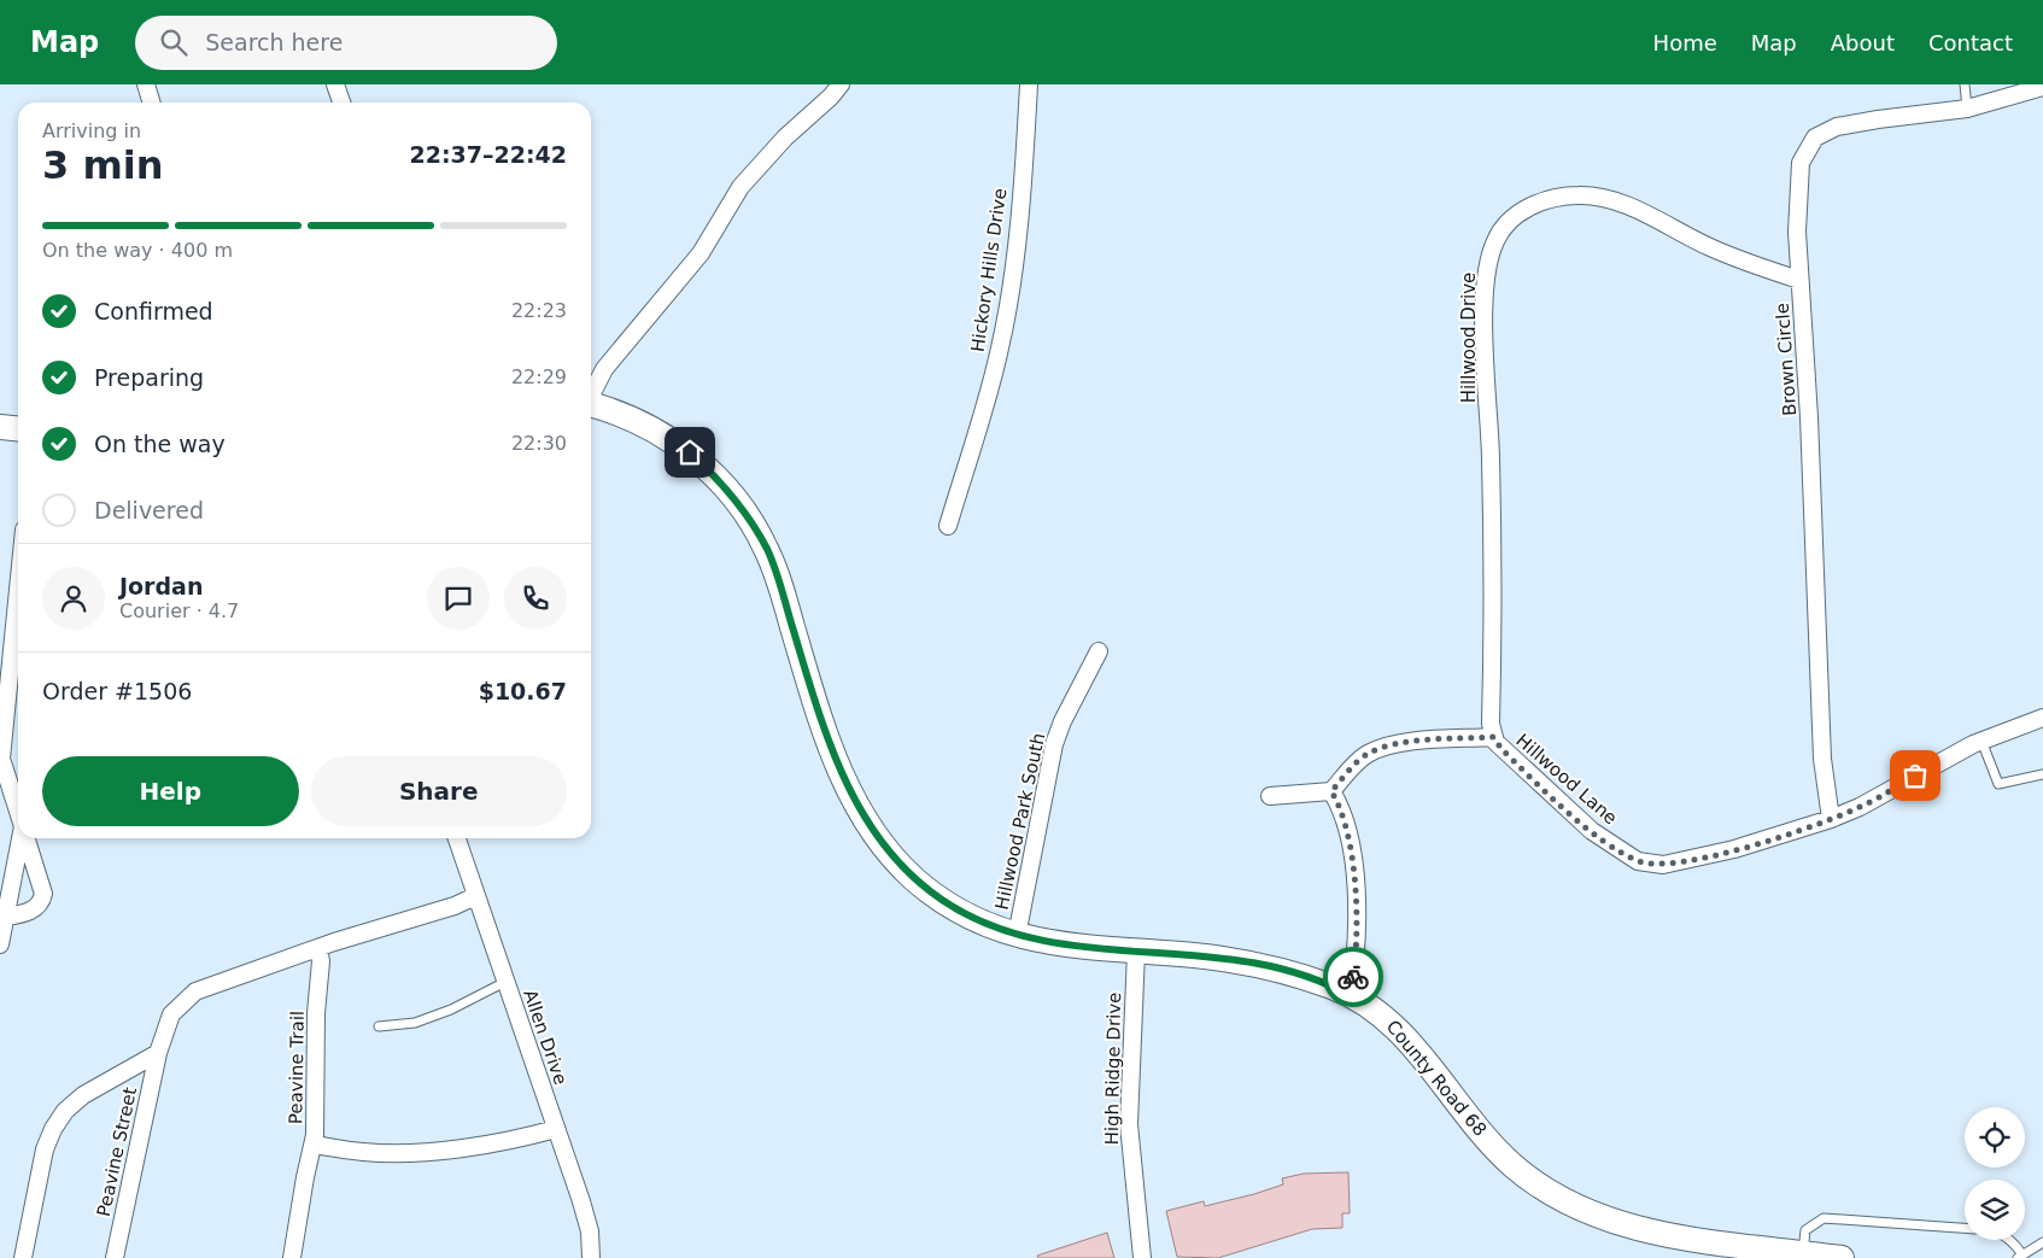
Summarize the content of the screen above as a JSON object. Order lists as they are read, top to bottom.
{
  "streets": {
    "street": [
      "Hickory Hills Drive",
      "Hillwood Drive",
      "Brown Circle",
      "Hillwood Lane",
      "Hillwood Park South",
      "Allen Drive",
      "Peavine Trail",
      "High Ridge Drive",
      "County Road 68",
      "Peavine Street"
    ]
  },
  "crossings": [
    ["Hillwood Drive", "Brown Circle"],
    ["Hillwood Drive", "Hillwood Lane"],
    ["Brown Circle", "Hillwood Lane"],
    ["Hillwood Park South", "County Road 68"],
    ["Allen Drive", "Peavine Trail"],
    ["Peavine Trail", "Peavine Street"],
    ["High Ridge Drive", "County Road 68"]
  ],
  "page": {
    "header": "Map",
    "search": "Search here",
    "nav": [
      "Home",
      "Map",
      "About",
      "Contact"
    ],
    "heading": ["3 min", "Arriving in", "22:37–22:42"],
    "panel": [
      "Jordan",
      "Courier · 4.7",
      "Order #1506",
      "$10.67"
    ],
    "bar": "On the way · 400 m",
    "list": [
      ["Confirmed", "22:23"],
      ["Preparing", "22:29"],
      ["On the way", "22:30"],
      "Delivered"
    ],
    "buttons": ["Help", "Share"]
  }
}
